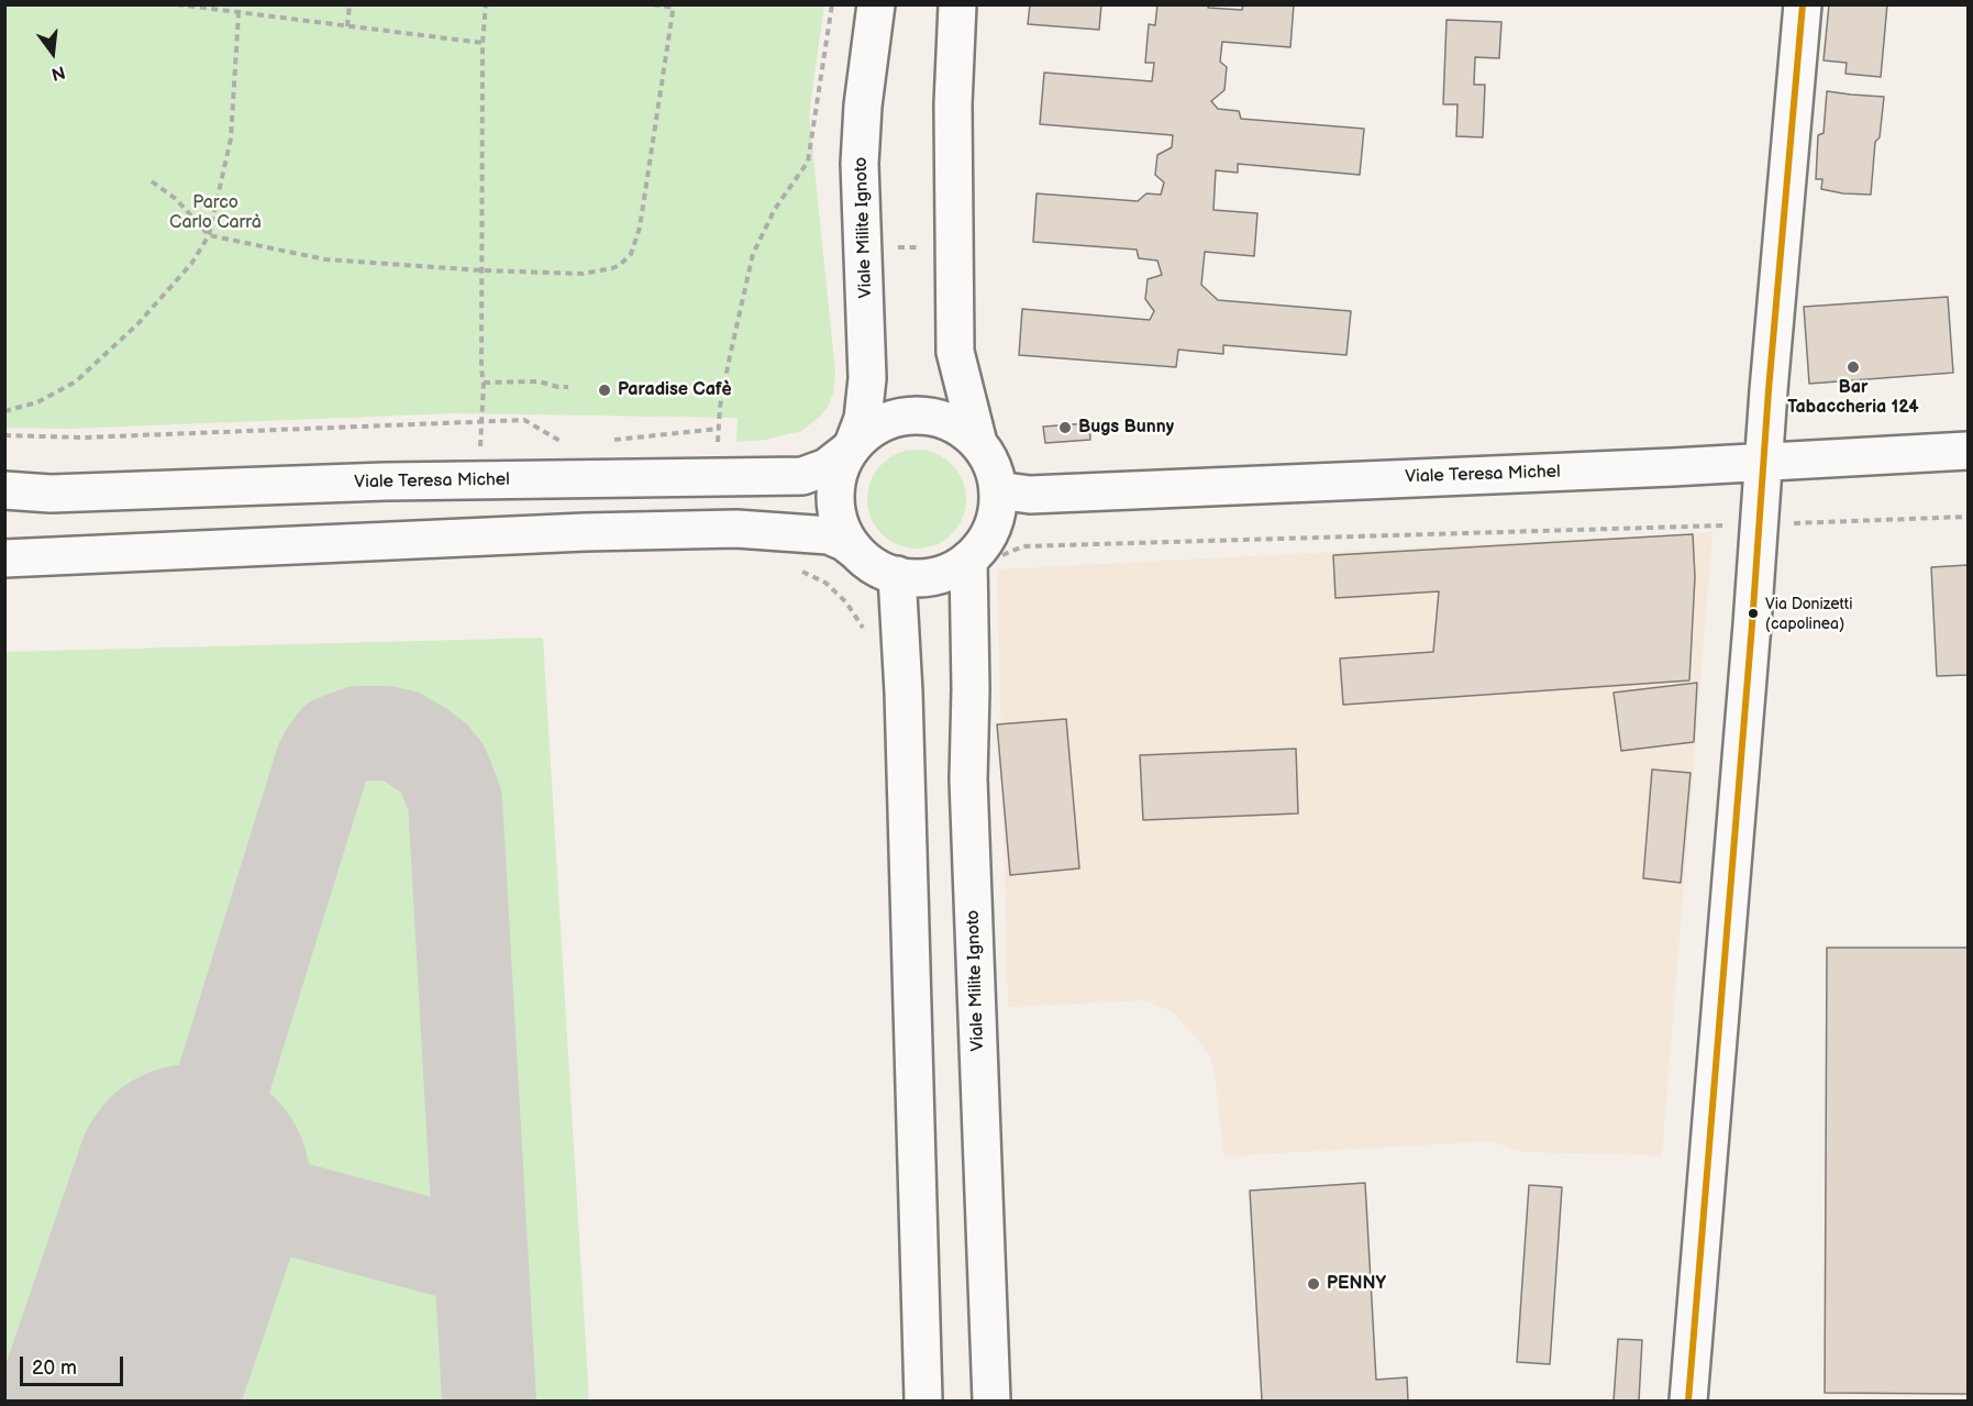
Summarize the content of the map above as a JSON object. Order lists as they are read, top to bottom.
{
  "streets": {
    "street": ["Viale Milite Ignoto", "Viale Teresa Michel"]
  },
  "crossings": [
    ["Viale Milite Ignoto", "Viale Teresa Michel"]
  ],
  "parks": ["Parco Carlo Carrà"],
  "places": [
    "Bar Tabaccheria 124",
    "Paradise Cafè",
    "Bugs Bunny",
    "Via Donizetti (capolinea)",
    "PENNY"
  ],
  "scale_bar": "20 m",
  "north": "bottom"
}
